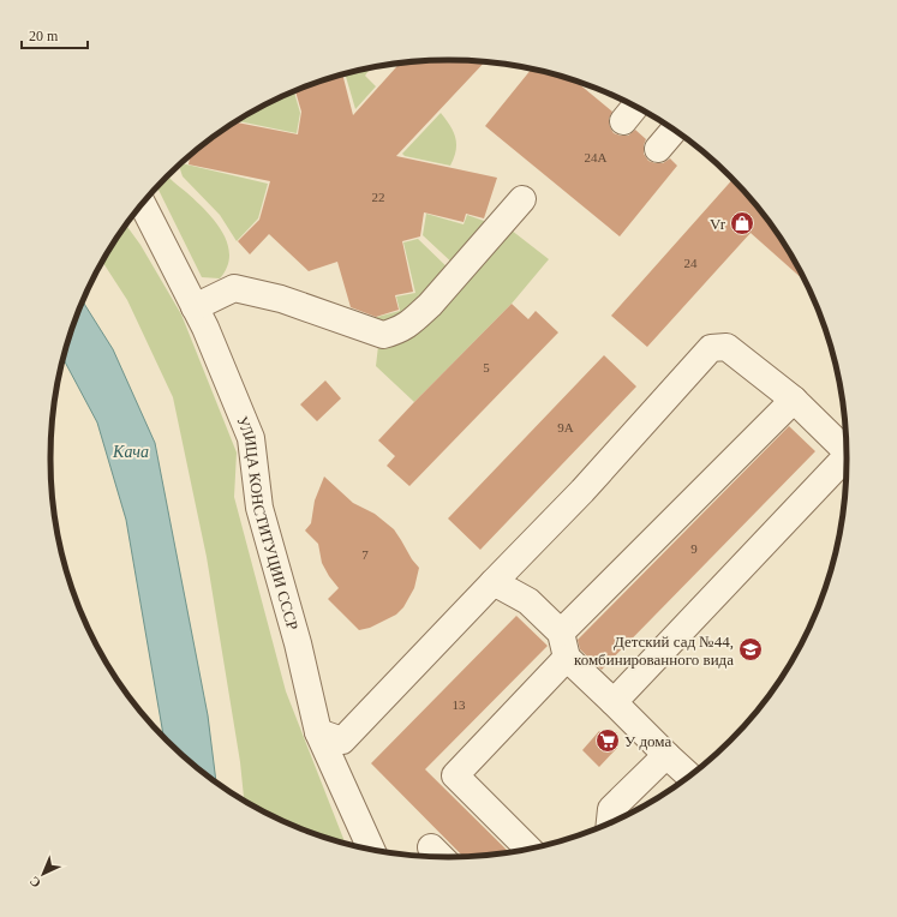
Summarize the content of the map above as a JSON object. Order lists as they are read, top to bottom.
{
  "streets": {
    "street": ["УЛИЦА КОНСТИТУЦИИ СССР"]
  },
  "water": ["Кача"],
  "places": {
    "shop": ["Vr"],
    "school or university": ["Детский сад №44, комбинированного вида"],
    "supermarket": ["У дома"]
  },
  "house_numbers": [
    "24А",
    "22",
    "24",
    "5",
    "9А",
    "9",
    "7",
    "13"
  ],
  "scale_bar": "20 m",
  "north": "bottom left"
}
